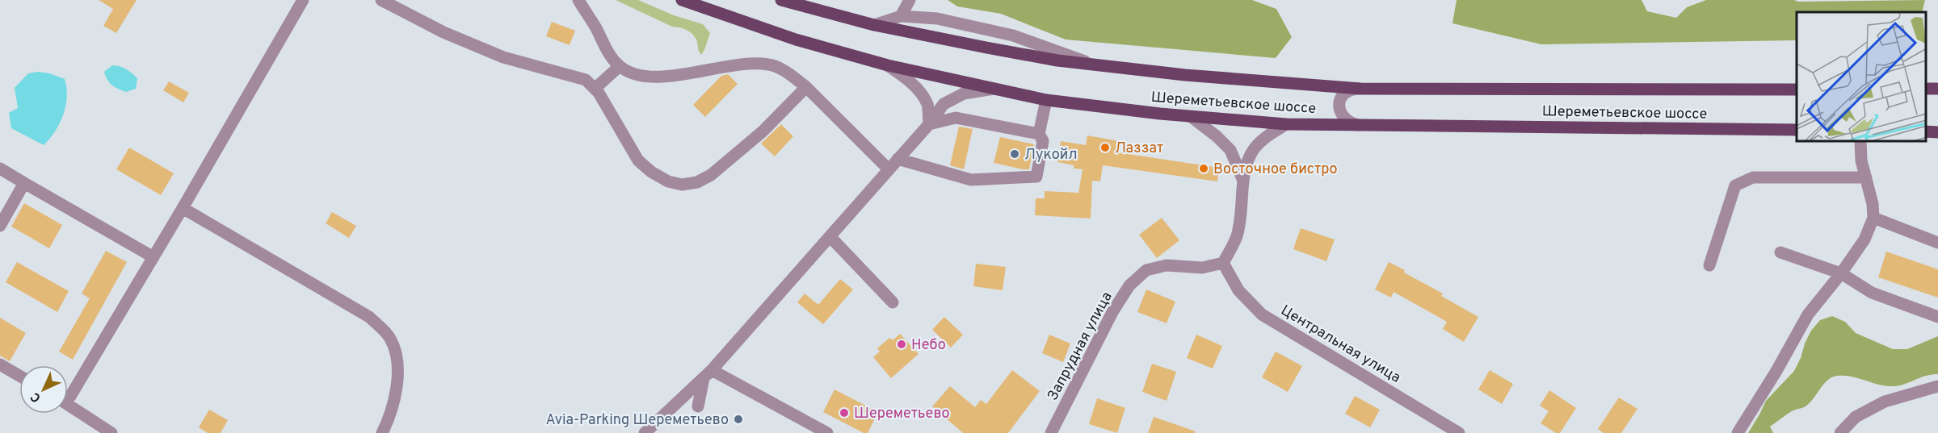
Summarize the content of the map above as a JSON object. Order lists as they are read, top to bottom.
{
  "streets": {
    "main road": ["Шереметьевское шоссе"],
    "street": ["Центральная улица", "Запрудная улица"]
  },
  "crossings": [
    ["Центральная улица", "Запрудная улица"]
  ],
  "places": [
    "Лаззат",
    "Лукойл",
    "Восточное бистро",
    "Небо",
    "Шереметьево",
    "Avia-Parking Шереметьево"
  ],
  "north": "bottom left"
}
